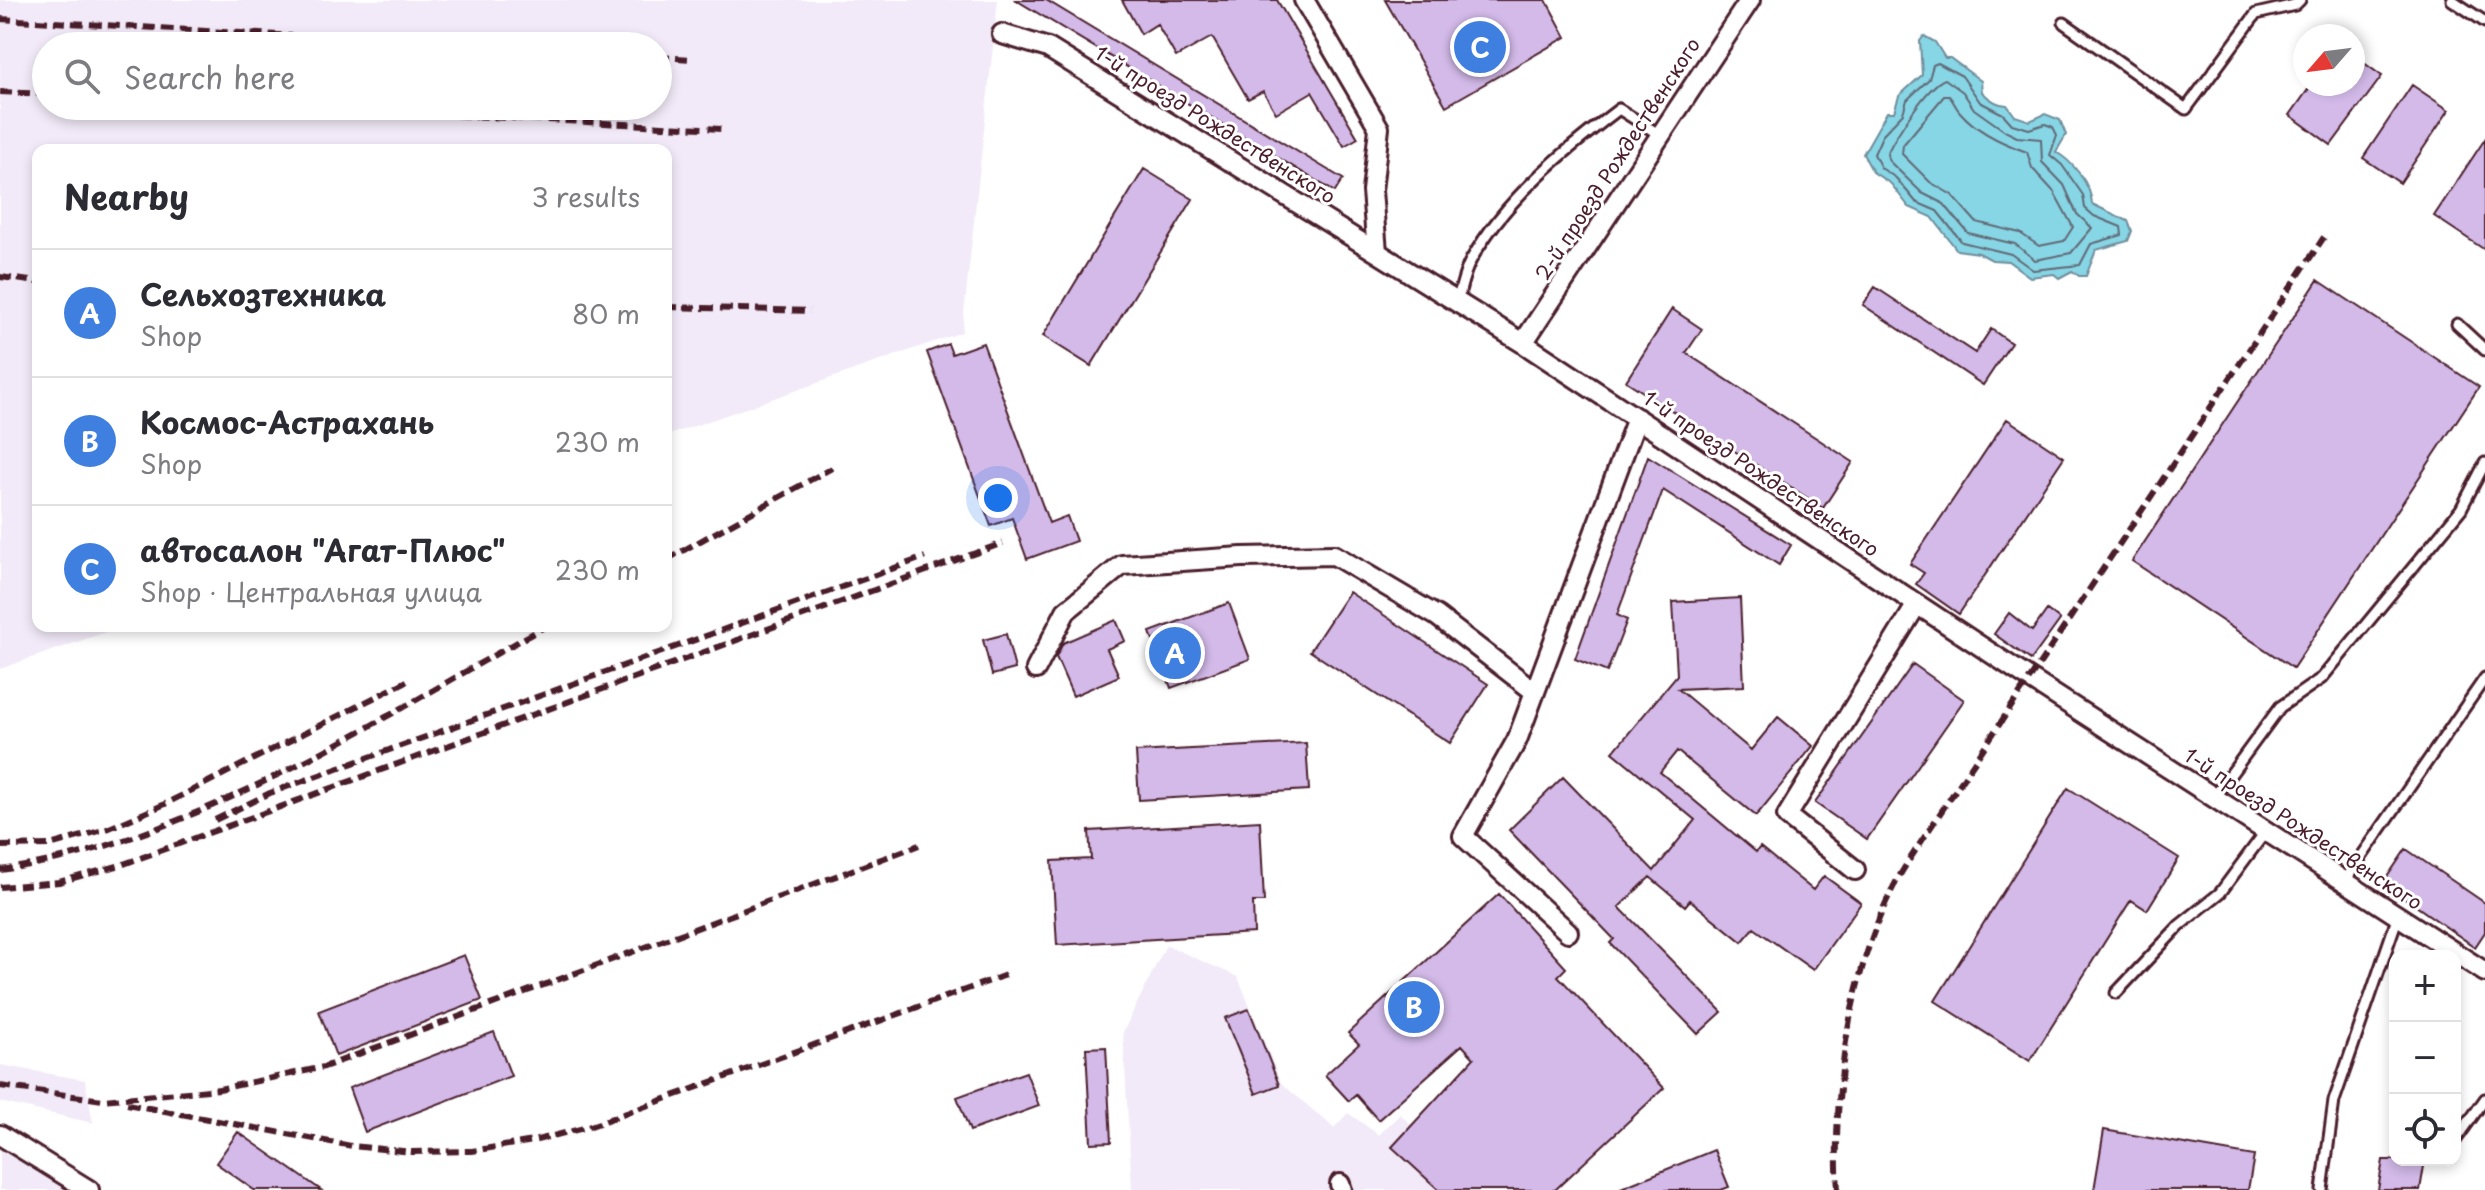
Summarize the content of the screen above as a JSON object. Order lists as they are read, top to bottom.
{
  "streets": {
    "street": ["1-й проезд Рождественского", "2-й проезд Рождественского"]
  },
  "crossings": [
    ["1-й проезд Рождественского", "2-й проезд Рождественского"]
  ],
  "north": "bottom left",
  "page": {
    "pins": ["C", "A", "B"],
    "search": "Search here",
    "heading": ["Nearby", "3 results"],
    "list": [
      {
        "mark": "A",
        "name": "Сельхозтехника",
        "note": "Shop",
        "value": "80 m"
      },
      {
        "mark": "B",
        "name": "Космос-Астрахань",
        "note": "Shop",
        "value": "230 m"
      },
      {
        "mark": "C",
        "name": "автосалон \"Агат-Плюс\"",
        "note": "Shop · Центральная улица",
        "value": "230 m"
      }
    ],
    "map_buttons": ["+", "−"]
  }
}
